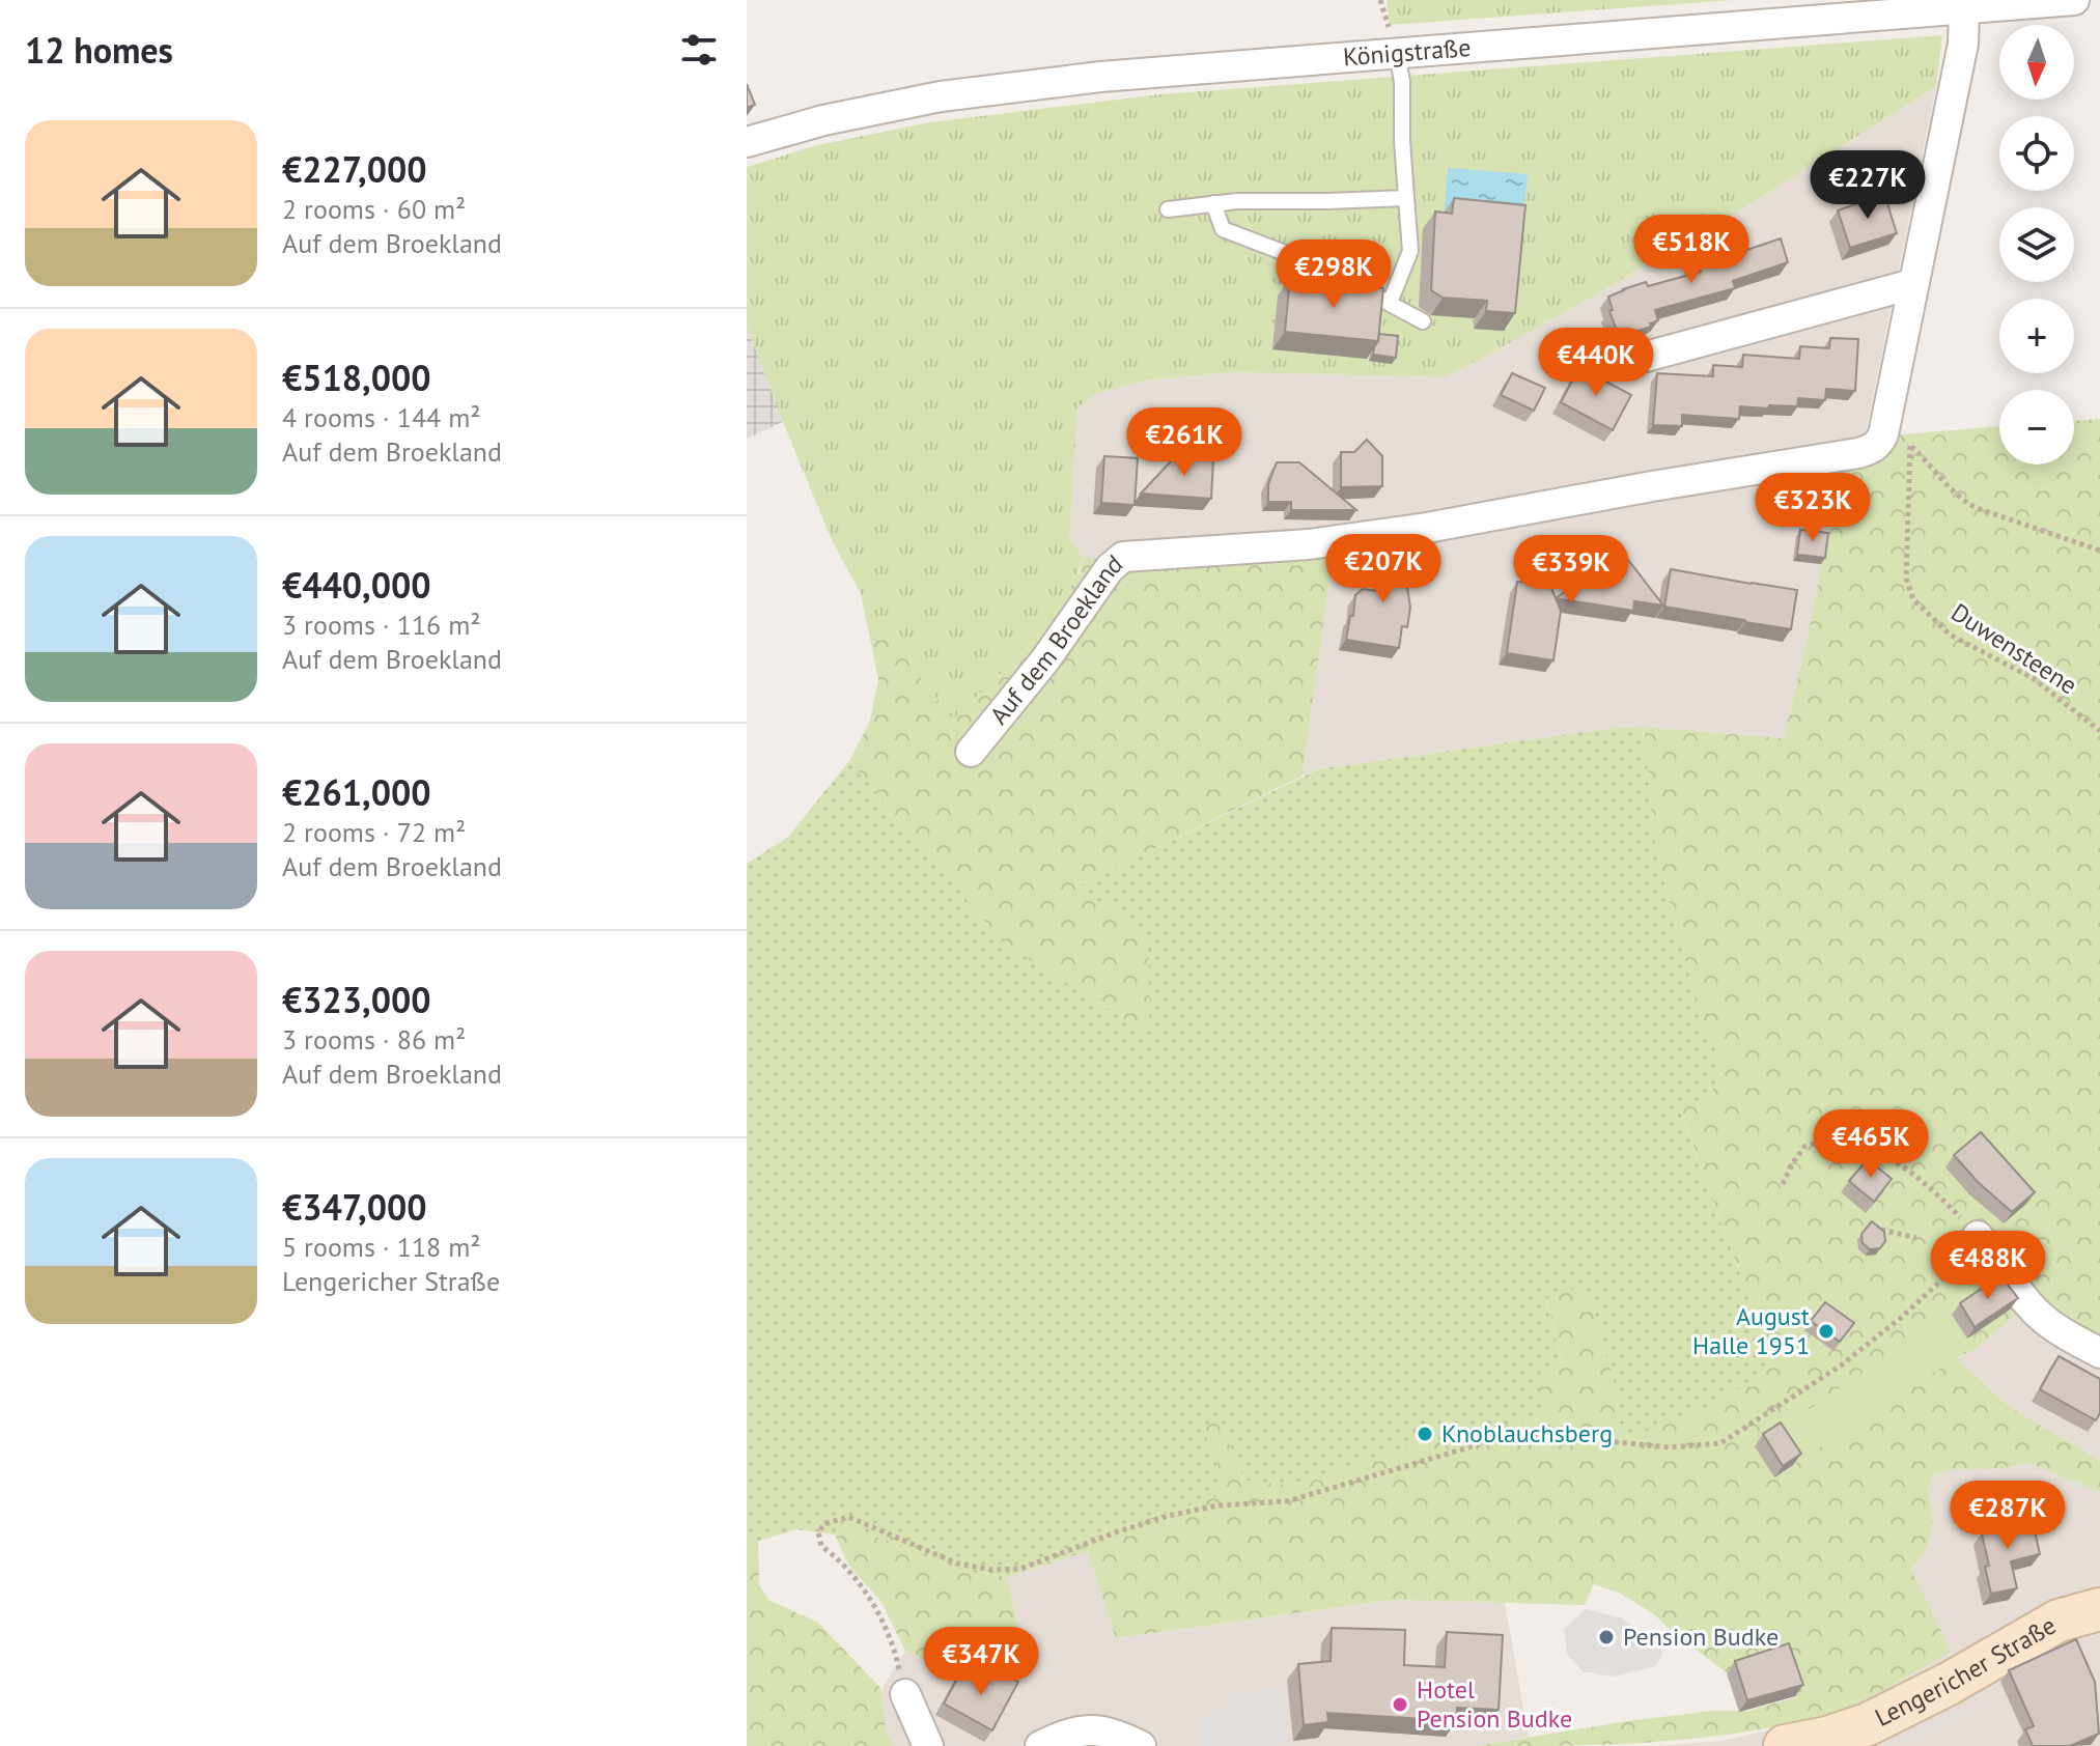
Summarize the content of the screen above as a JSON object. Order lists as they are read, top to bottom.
{
  "streets": {
    "main road": ["Lengericher Straße"],
    "street": ["Königstraße", "Auf dem Broekland"],
    "path": ["Duwensteene"]
  },
  "crossings": [
    ["Königstraße", "Auf dem Broekland"]
  ],
  "places": [
    "August Halle 1951",
    "Knoblauchsberg",
    "Pension Budke",
    "Hotel Pension Budke"
  ],
  "north": "bottom",
  "page": {
    "heading": "12 homes",
    "map_buttons": ["+", "−"],
    "list": [
      {
        "name": "€227,000",
        "note": "2 rooms · 60 m² · Auf dem Broekland"
      },
      {
        "name": "€518,000",
        "note": "4 rooms · 144 m² · Auf dem Broekland"
      },
      {
        "name": "€440,000",
        "note": "3 rooms · 116 m² · Auf dem Broekland"
      },
      {
        "name": "€261,000",
        "note": "2 rooms · 72 m² · Auf dem Broekland"
      },
      {
        "name": "€323,000",
        "note": "3 rooms · 86 m² · Auf dem Broekland"
      },
      {
        "name": "€347,000",
        "note": "5 rooms · 118 m² · Lengericher Straße"
      }
    ],
    "price": [
      "€227K",
      "€518K",
      "€298K",
      "€440K",
      "€261K",
      "€323K",
      "€207K",
      "€339K",
      "€465K",
      "€488K",
      "€287K",
      "€347K"
    ]
  }
}
